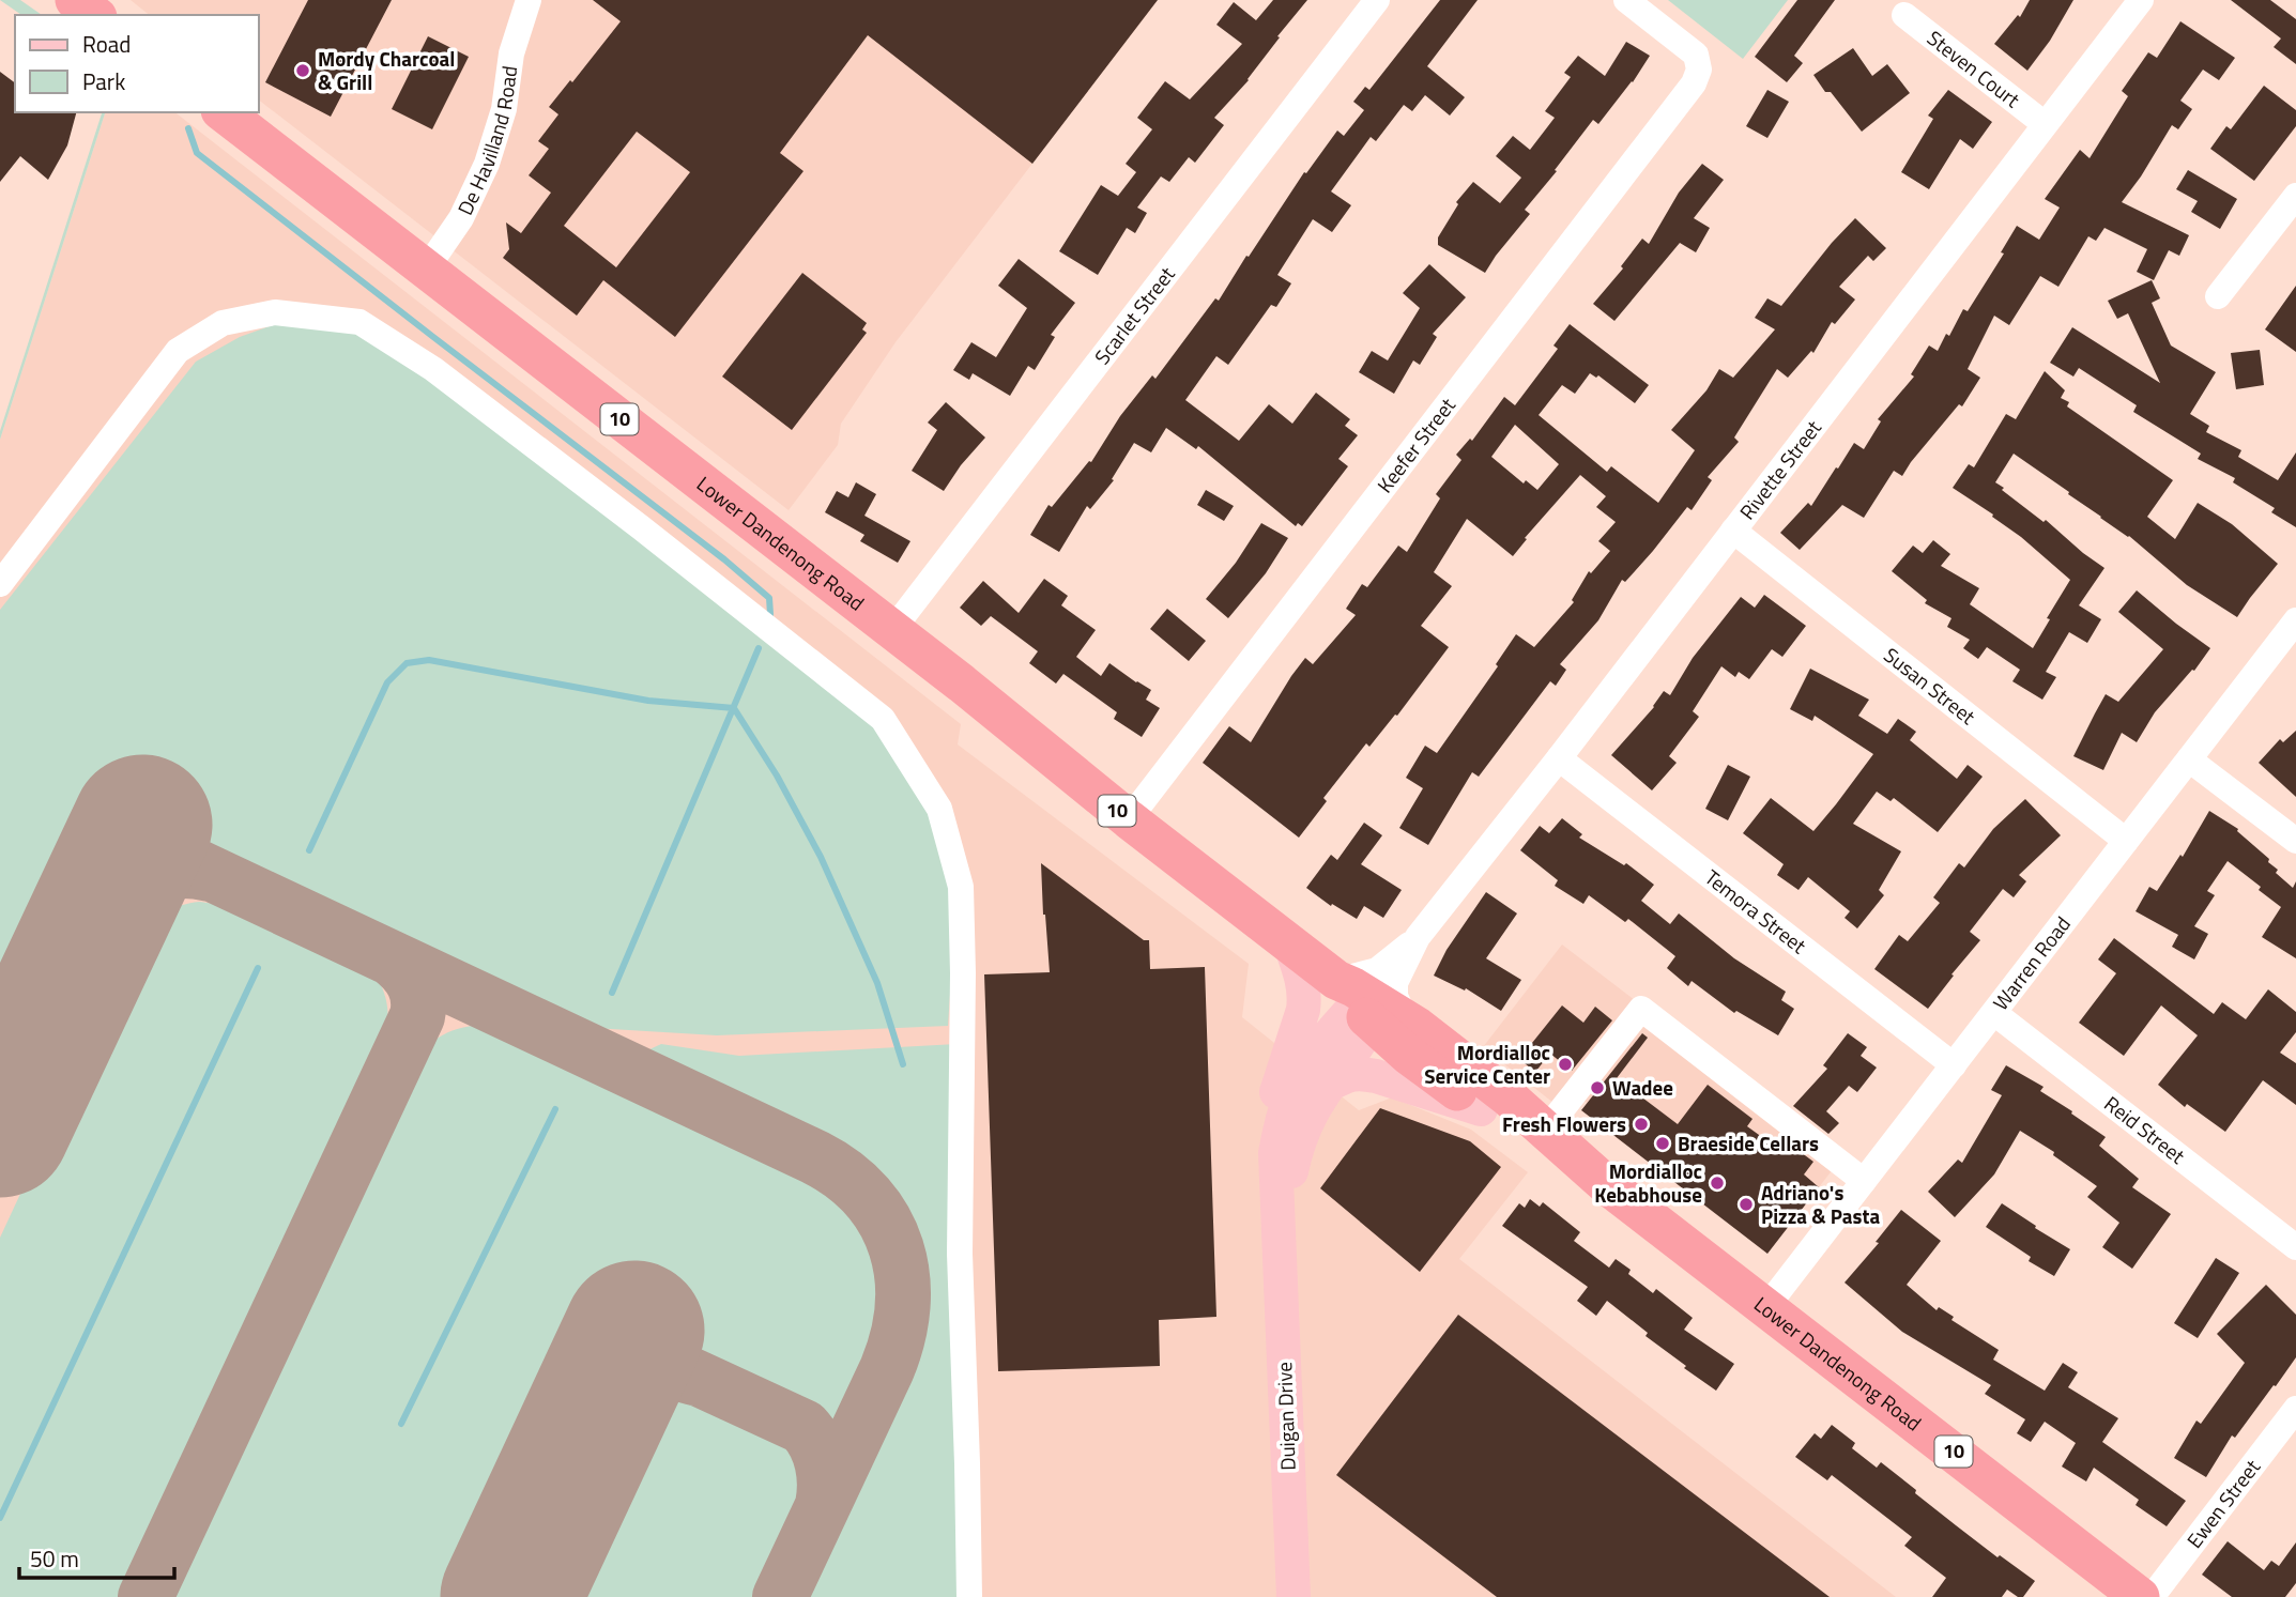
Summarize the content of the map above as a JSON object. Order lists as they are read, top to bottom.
{
  "streets": {
    "highway": ["10", "Lower Dandenong Road"],
    "main road": ["Duigan Drive"],
    "street": [
      "Steven Court",
      "De Havilland Road",
      "Scarlet Street",
      "Keefer Street",
      "Rivette Street",
      "Susan Street",
      "Temora Street",
      "Warren Road",
      "Reid Street",
      "Ewen Street"
    ]
  },
  "crossings": [
    ["Steven Court", "Rivette Street"],
    ["De Havilland Road", "Lower Dandenong Road"],
    ["Scarlet Street", "Lower Dandenong Road"],
    ["Keefer Street", "Lower Dandenong Road"],
    ["Rivette Street", "Lower Dandenong Road"],
    ["Rivette Street", "Susan Street"],
    ["Rivette Street", "Temora Street"],
    ["Rivette Street", "Duigan Drive"],
    ["Lower Dandenong Road", "Warren Road"],
    ["Lower Dandenong Road", "Duigan Drive"],
    ["Susan Street", "Warren Road"],
    ["Temora Street", "Warren Road"],
    ["Warren Road", "Reid Street"]
  ],
  "places": [
    "Mordy Charcoal & Grill",
    "Mordialloc Service Center",
    "Wadee",
    "Fresh Flowers",
    "Braeside Cellars",
    "Mordialloc Kebabhouse",
    "Adriano's Pizza & Pasta"
  ],
  "legend": ["Road", "Park"],
  "scale_bar": "50 m"
}
